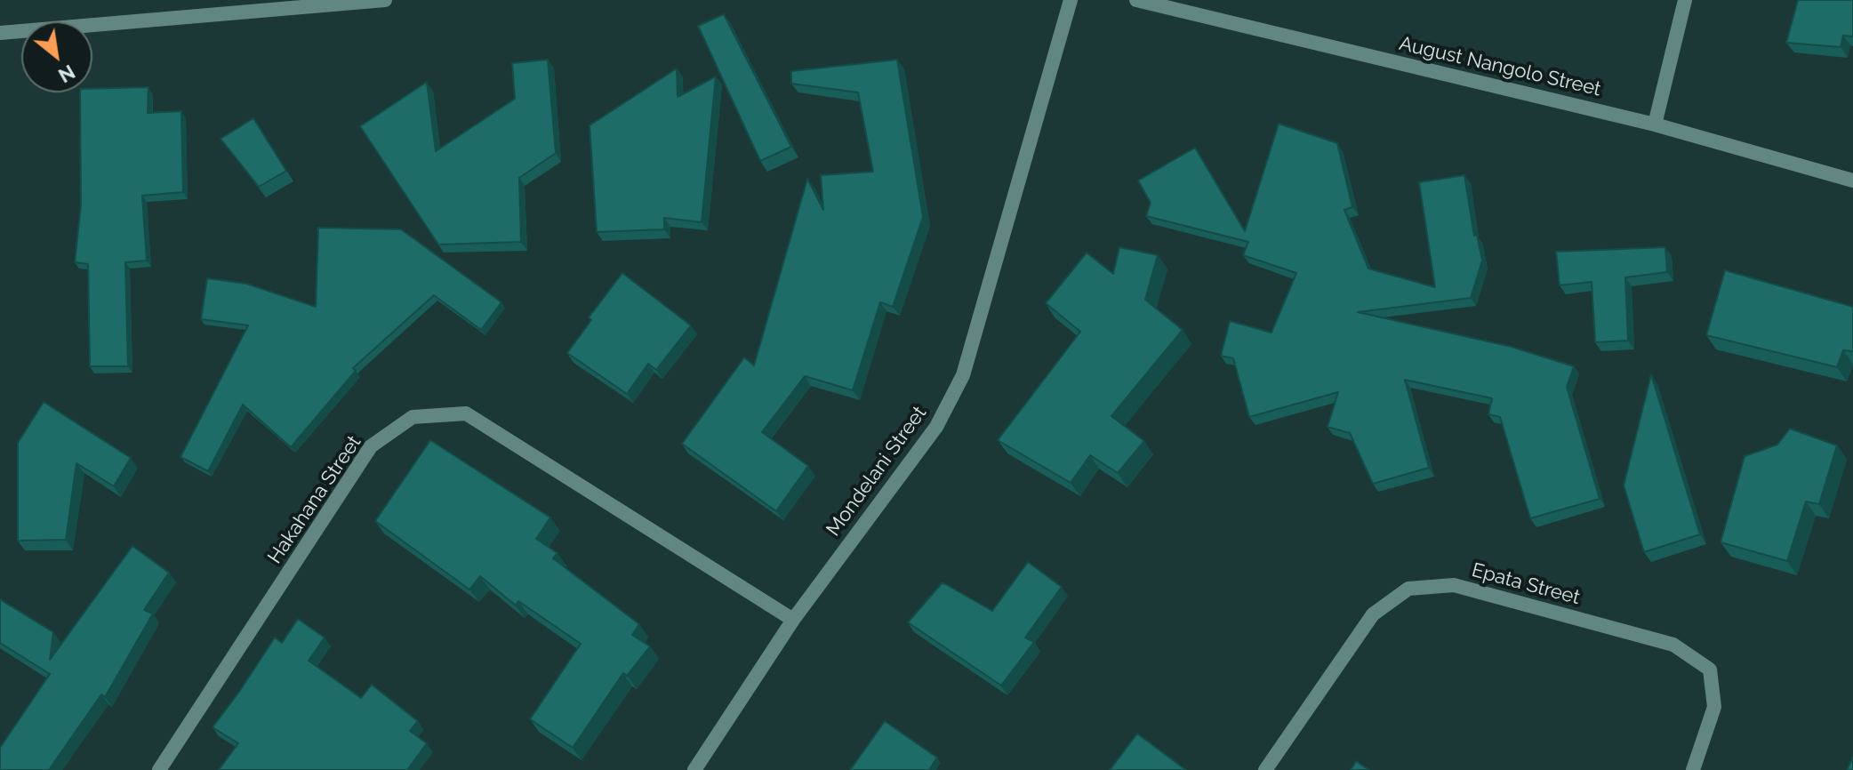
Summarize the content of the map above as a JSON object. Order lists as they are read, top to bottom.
{
  "streets": {
    "street": [
      "August Nangolo Street",
      "Mondelani Street",
      "Hakahana Street",
      "Epata Street"
    ]
  },
  "crossings": [
    ["Mondelani Street", "Hakahana Street"]
  ],
  "north": "bottom right"
}
